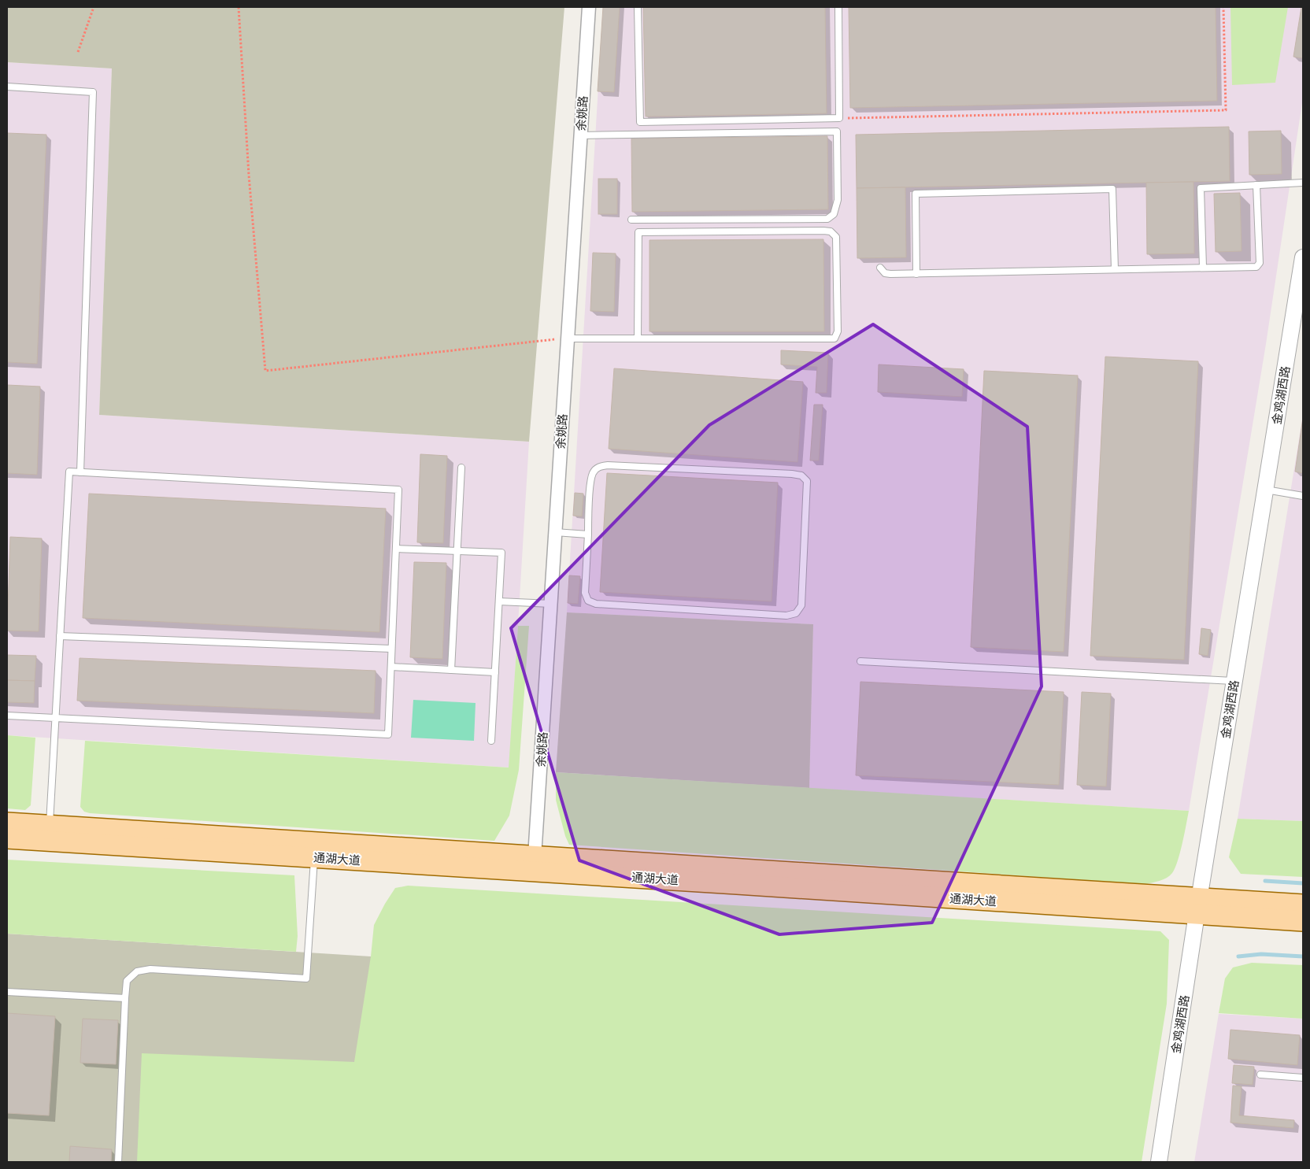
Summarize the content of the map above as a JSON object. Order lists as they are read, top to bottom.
{
  "streets": {
    "main road": ["通湖大道"],
    "street": ["余姚路", "金鸡湖西路"]
  },
  "crossings": [
    ["余姚路", "通湖大道"],
    ["金鸡湖西路", "通湖大道"]
  ]
}
